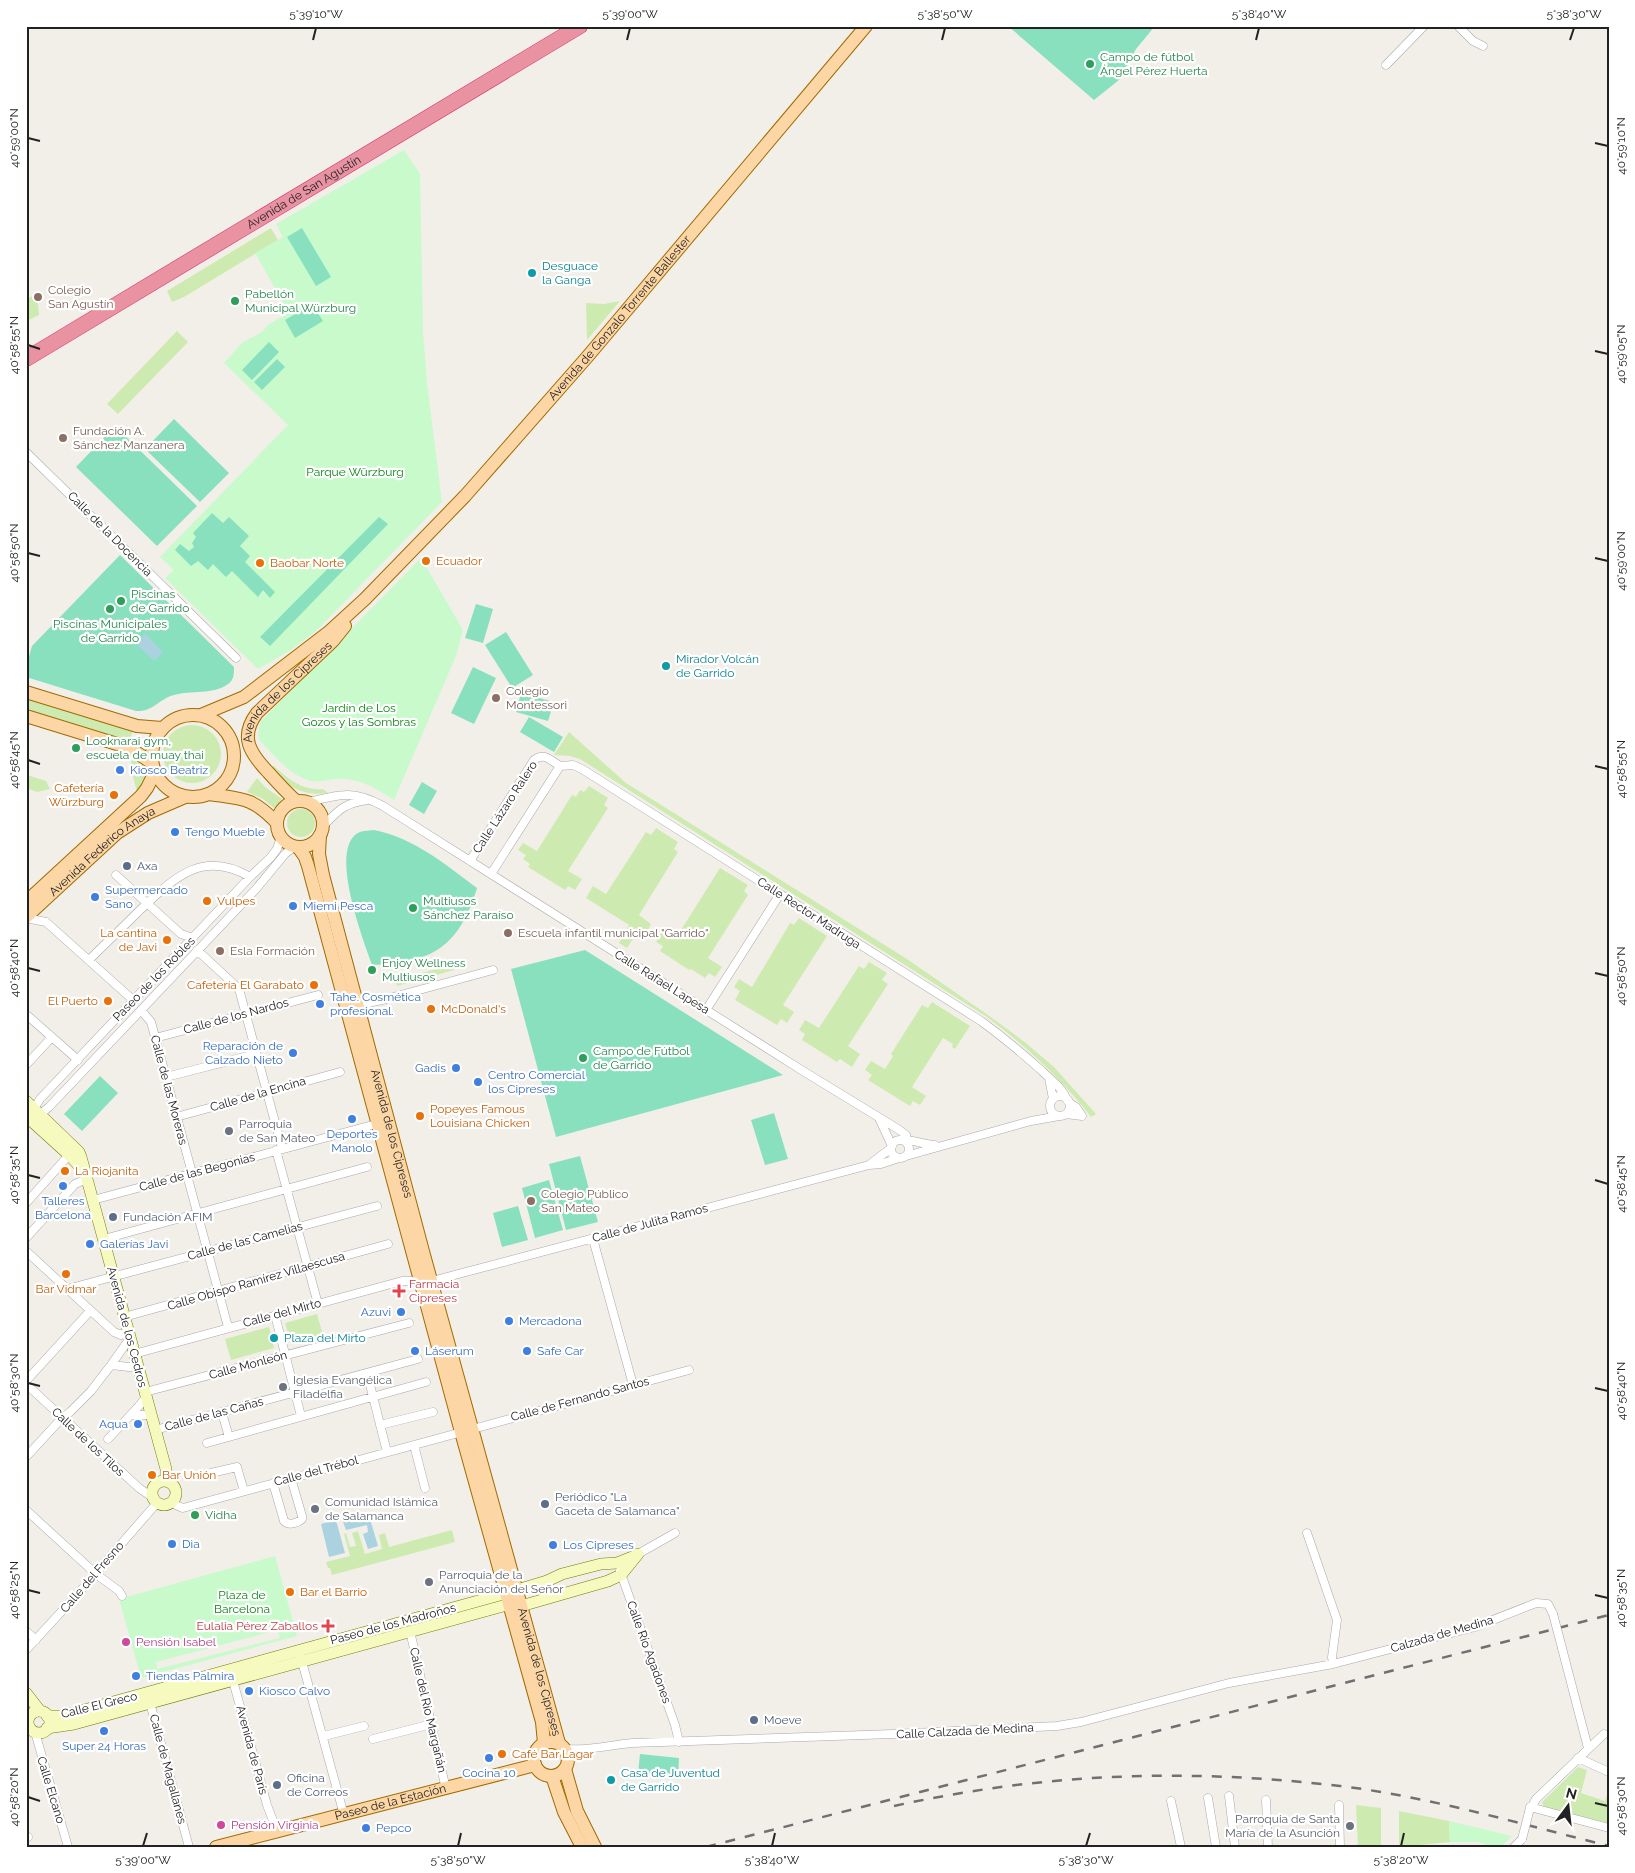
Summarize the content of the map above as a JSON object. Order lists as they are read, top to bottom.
{
  "streets": {
    "highway": ["Avenida de San Agustín"],
    "main road": [
      "Avenida de Gonzalo Torrente Ballester",
      "Avenida de los Cipreses",
      "Avenida Federico Anaya",
      "Avenida de los Cedros",
      "Paseo de los Madroños",
      "Calle El Greco",
      "Paseo de la Estación"
    ],
    "street": [
      "Calle de la Docencia",
      "Calle Lázaro Ralero",
      "Calle Rector Madruga",
      "Paseo de los Robles",
      "Calle Rafael Lapesa",
      "Calle de los Nardos",
      "Calle de las Moreras",
      "Calle de la Encina",
      "Calle de las Begonias",
      "Calle de Julita Ramos",
      "Calle de las Camelias",
      "Calle Obispo Ramírez Villaescusa",
      "Calle del Mirto",
      "Calle Monleón",
      "Calle de Fernando Santos",
      "Calle de las Cañas",
      "Calle de los Tilos",
      "Calle del Trébol",
      "Calle del Fresno",
      "Calzada de Medina",
      "Calle Río Agadones",
      "Calle del Río Margañán",
      "Calle Calzada de Medina",
      "Avenida de París",
      "Calle de Magallanes",
      "Calle Elcano"
    ]
  },
  "crossings": [
    ["Avenida de Gonzalo Torrente Ballester", "Avenida de los Cipreses"],
    ["Avenida de Gonzalo Torrente Ballester", "Avenida Federico Anaya"],
    ["Avenida de los Cipreses", "Avenida Federico Anaya"],
    ["Avenida de los Cipreses", "Paseo de los Robles"],
    ["Avenida de los Cipreses", "Calle Rafael Lapesa"],
    ["Avenida de los Cipreses", "Calle de las Begonias"],
    ["Avenida de los Cipreses", "Calle de Julita Ramos"],
    ["Avenida de los Cipreses", "Calle del Mirto"],
    ["Avenida de los Cipreses", "Calle de Fernando Santos"],
    ["Avenida de los Cipreses", "Calle del Trébol"],
    ["Avenida de los Cipreses", "Paseo de los Madroños"],
    ["Avenida de los Cipreses", "Calle Calzada de Medina"],
    ["Avenida de los Cipreses", "Paseo de la Estación"],
    ["Calle Lázaro Ralero", "Calle Rector Madruga"],
    ["Calle Lázaro Ralero", "Calle Rafael Lapesa"],
    ["Calle Rector Madruga", "Calle de Julita Ramos"],
    ["Paseo de los Robles", "Calle Rafael Lapesa"],
    ["Paseo de los Robles", "Calle de las Moreras"],
    ["Paseo de los Robles", "Avenida de los Cedros"],
    ["Calle Rafael Lapesa", "Calle de Julita Ramos"],
    ["Calle de los Nardos", "Calle de las Moreras"],
    ["Calle de las Moreras", "Calle de la Encina"],
    ["Calle de las Moreras", "Calle de las Begonias"],
    ["Calle de las Moreras", "Calle de las Camelias"],
    ["Calle de las Moreras", "Calle Obispo Ramírez Villaescusa"],
    ["Calle de las Moreras", "Calle del Mirto"],
    ["Calle de las Begonias", "Avenida de los Cedros"],
    ["Calle de Julita Ramos", "Calle del Mirto"],
    ["Calle de las Camelias", "Avenida de los Cedros"],
    ["Calle Obispo Ramírez Villaescusa", "Avenida de los Cedros"],
    ["Calle del Mirto", "Avenida de los Cedros"],
    ["Avenida de los Cedros", "Calle Monleón"],
    ["Avenida de los Cedros", "Calle de las Cañas"],
    ["Avenida de los Cedros", "Calle de los Tilos"],
    ["Avenida de los Cedros", "Calle del Trébol"],
    ["Avenida de los Cedros", "Calle del Fresno"],
    ["Calle de Fernando Santos", "Calle del Trébol"],
    ["Calle de los Tilos", "Calle del Trébol"],
    ["Calle de los Tilos", "Calle del Fresno"],
    ["Calle del Trébol", "Calle del Fresno"],
    ["Paseo de los Madroños", "Calle Río Agadones"],
    ["Paseo de los Madroños", "Calle del Río Margañán"],
    ["Calzada de Medina", "Calle Calzada de Medina"],
    ["Calle Río Agadones", "Calle Calzada de Medina"],
    ["Calle El Greco", "Calle de Magallanes"],
    ["Calle El Greco", "Calle Elcano"],
    ["Calle del Río Margañán", "Paseo de la Estación"],
    ["Calle Calzada de Medina", "Paseo de la Estación"],
    ["Avenida de París", "Paseo de la Estación"]
  ],
  "parks": ["Parque Würzburg", "Jardín de Los Gozos y las Sombras", "Plaza de Barcelona"],
  "places": {
    "other": [
      "Campo de fútbol Ángel Pérez Huerta",
      "Desguace la Ganga",
      "Colegio San Agustín",
      "Pabellón Municipal Würzburg",
      "Fundación A. Sánchez Manzanera",
      "Ecuador",
      "Baobar Norte",
      "Piscinas de Garrido",
      "Piscinas Municipales de Garrido",
      "Mirador Volcán de Garrido",
      "Colegio Montessori",
      "Looknarai gym, escuela de muay thai",
      "Kiosco Beatriz",
      "Cafetería Würzburg",
      "Tengo Mueble",
      "Axa",
      "Supermercado Sano",
      "Vulpes",
      "Miemi Pesca",
      "Multiusos Sánchez Paraíso",
      "Escuela infantil municipal \"Garrido\"",
      "La cantina de Javi",
      "Esla Formación",
      "Enjoy Wellness Multiusos",
      "Cafetería El Garabato",
      "El Puerto",
      "Tahe. Cosmética profesional.",
      "McDonald's",
      "Reparación de Calzado Nieto",
      "Campo de Fútbol de Garrido",
      "Gadis",
      "Centro Comercial los Cipreses",
      "Popeyes Famous Louisiana Chicken",
      "Deportes Manolo",
      "Parroquia de San Mateo",
      "La Riojanita",
      "Talleres Barcelona",
      "Colegio Público San Mateo",
      "Fundación AFIM",
      "Galerías Javi",
      "Bar Vidmar",
      "Azuvi",
      "Mercadona",
      "Plaza del Mirto",
      "Láserum",
      "Safe Car",
      "Iglesia Evangélica Filadelfia",
      "Aqua",
      "Bar Unión",
      "Periódico \"La Gaceta de Salamanca\"",
      "Comunidad Islámica de Salamanca",
      "Vidha",
      "Dia",
      "Los Cipreses",
      "Parroquia de la Anunciación del Señor",
      "Bar el Barrio",
      "Pensión Isabel",
      "Tiendas Palmira",
      "Kiosco Calvo",
      "Moeve",
      "Super 24 Horas",
      "Café Bar Lagar",
      "Cocina 10",
      "Casa de Juventud de Garrido",
      "Oficina de Correos",
      "Pensión Virginia",
      "Parroquia de Santa María de la Asunción",
      "Pepco"
    ],
    "health": ["Farmacia Cipreses", "Eulalia Pérez Zaballos"]
  },
  "north": "top",
  "coordinates": [
    "5°39'10\"W",
    "5°39'00\"W",
    "5°38'50\"W",
    "5°38'40\"W",
    "5°38'30\"W",
    "40°59'00\"N",
    "40°59'10\"N",
    "40°58'55\"N",
    "40°59'05\"N",
    "40°58'50\"N",
    "40°58'45\"N",
    "40°58'40\"N",
    "40°58'35\"N",
    "40°58'30\"N",
    "40°58'25\"N",
    "40°58'20\"N",
    "5°38'20\"W"
  ]
}
